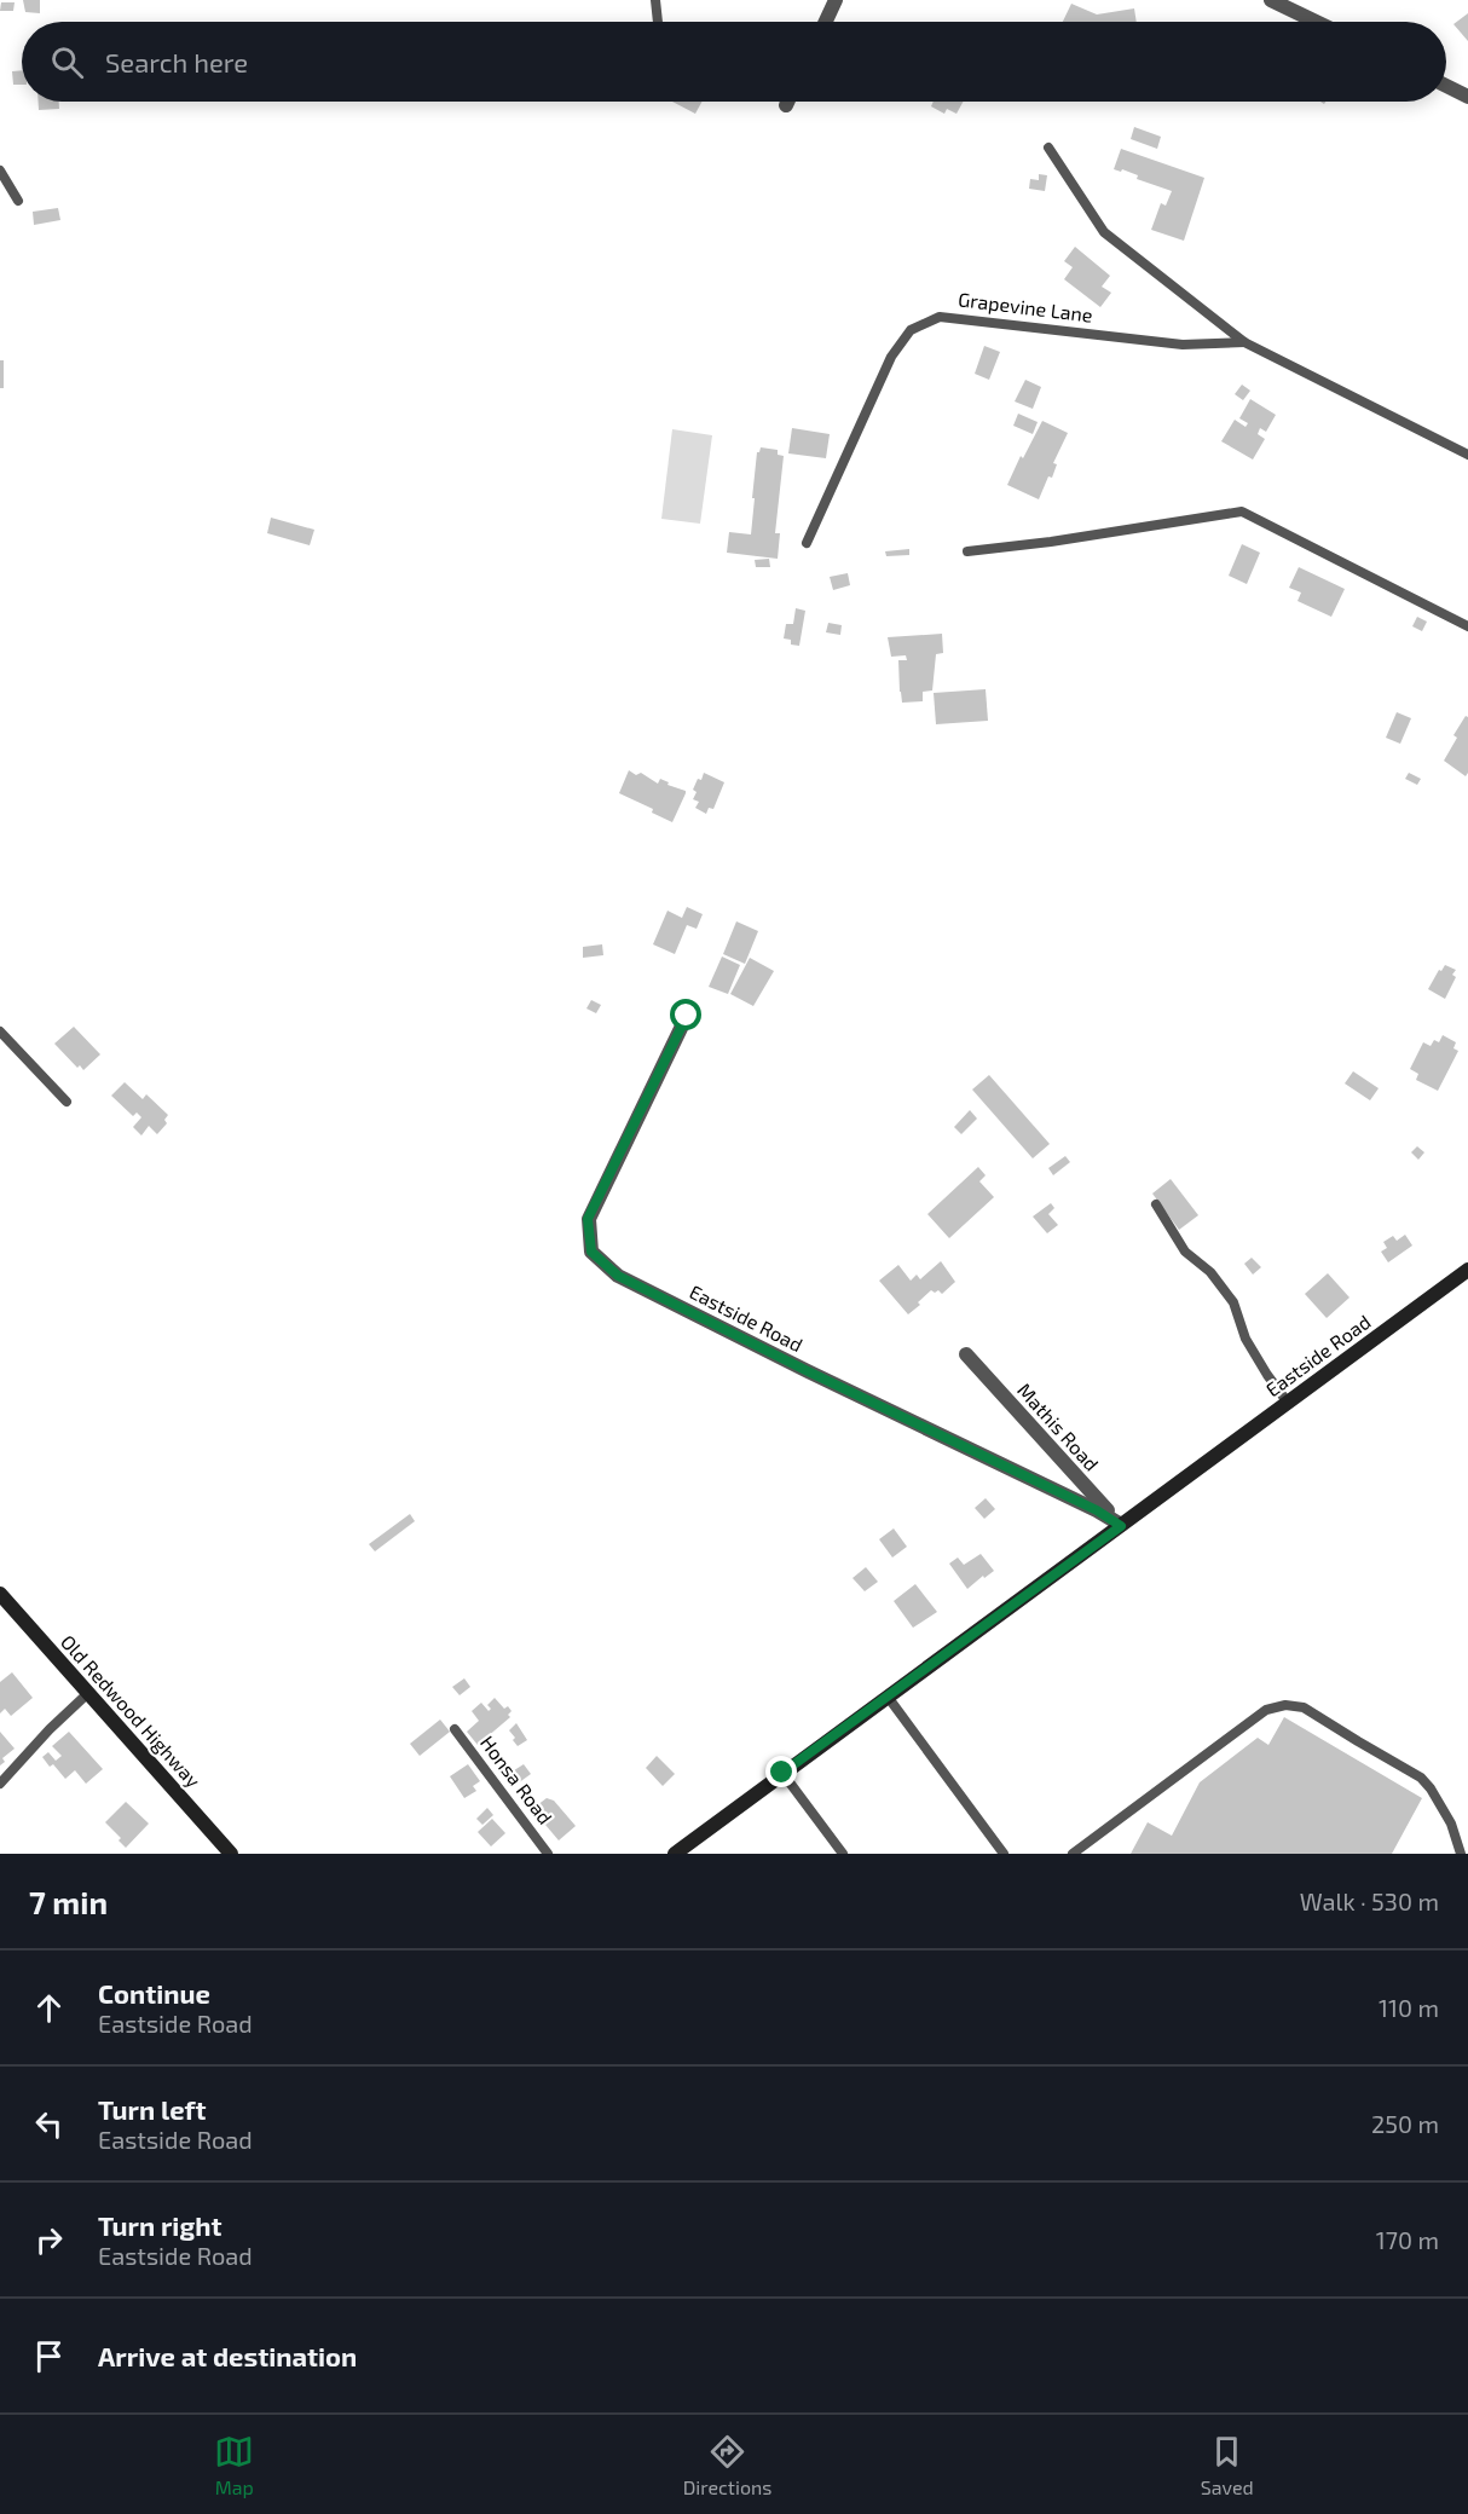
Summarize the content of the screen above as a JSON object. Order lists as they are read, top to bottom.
{
  "streets": {
    "main road": ["Eastside Road", "Old Redwood Highway"],
    "street": ["Mathis Road"],
    "lane": ["Grapevine Lane", "Honsa Road"]
  },
  "crossings": [
    ["Eastside Road", "Mathis Road"]
  ],
  "page": {
    "search": "Search here",
    "heading": ["7 min", "Walk · 530 m"],
    "list": [
      ["Continue", "Eastside Road", "110 m"],
      ["Turn left", "Eastside Road", "250 m"],
      ["Turn right", "Eastside Road", "170 m"],
      "Arrive at destination"
    ],
    "nav": ["Map", "Directions", "Saved"]
  }
}
